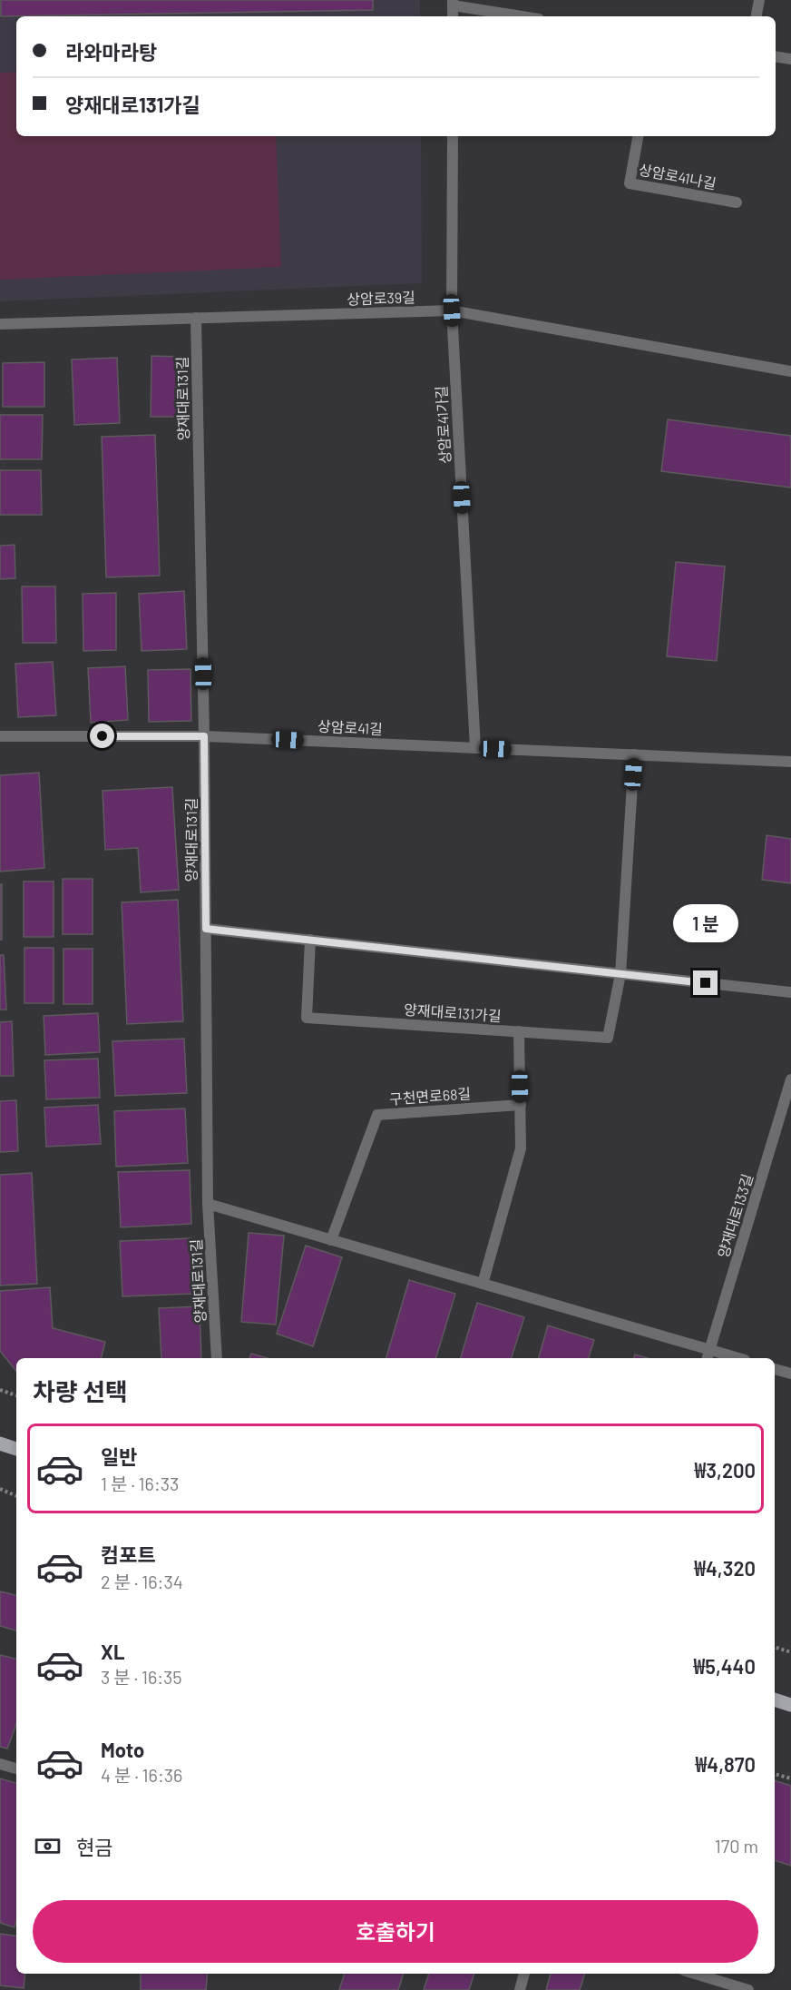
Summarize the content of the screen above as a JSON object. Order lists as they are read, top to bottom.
{
  "streets": {
    "street": [
      "상암로41나길",
      "상암로39길",
      "양재대로131길",
      "상암로41가길",
      "상암로41길",
      "양재대로131가길",
      "구천면로68길",
      "양재대로133길"
    ]
  },
  "crossings": [
    ["상암로39길", "양재대로131길"],
    ["상암로39길", "상암로41가길"],
    ["양재대로131길", "상암로41길"],
    ["상암로41가길", "상암로41길"]
  ],
  "page": {
    "banner": ["라와마라탕", "양재대로131가길"],
    "bubble": "1 분",
    "heading": "차량 선택",
    "list": [
      {
        "name": "일반",
        "note": "1 분 · 16:33",
        "value": "₩3,200"
      },
      {
        "name": "컴포트",
        "note": "2 분 · 16:34",
        "value": "₩4,320"
      },
      {
        "name": "XL",
        "note": "3 분 · 16:35",
        "value": "₩5,440"
      },
      {
        "name": "Moto",
        "note": "4 분 · 16:36",
        "value": "₩4,870"
      }
    ],
    "pay": ["현금", "170 m"],
    "buttons": "호출하기"
  }
}
